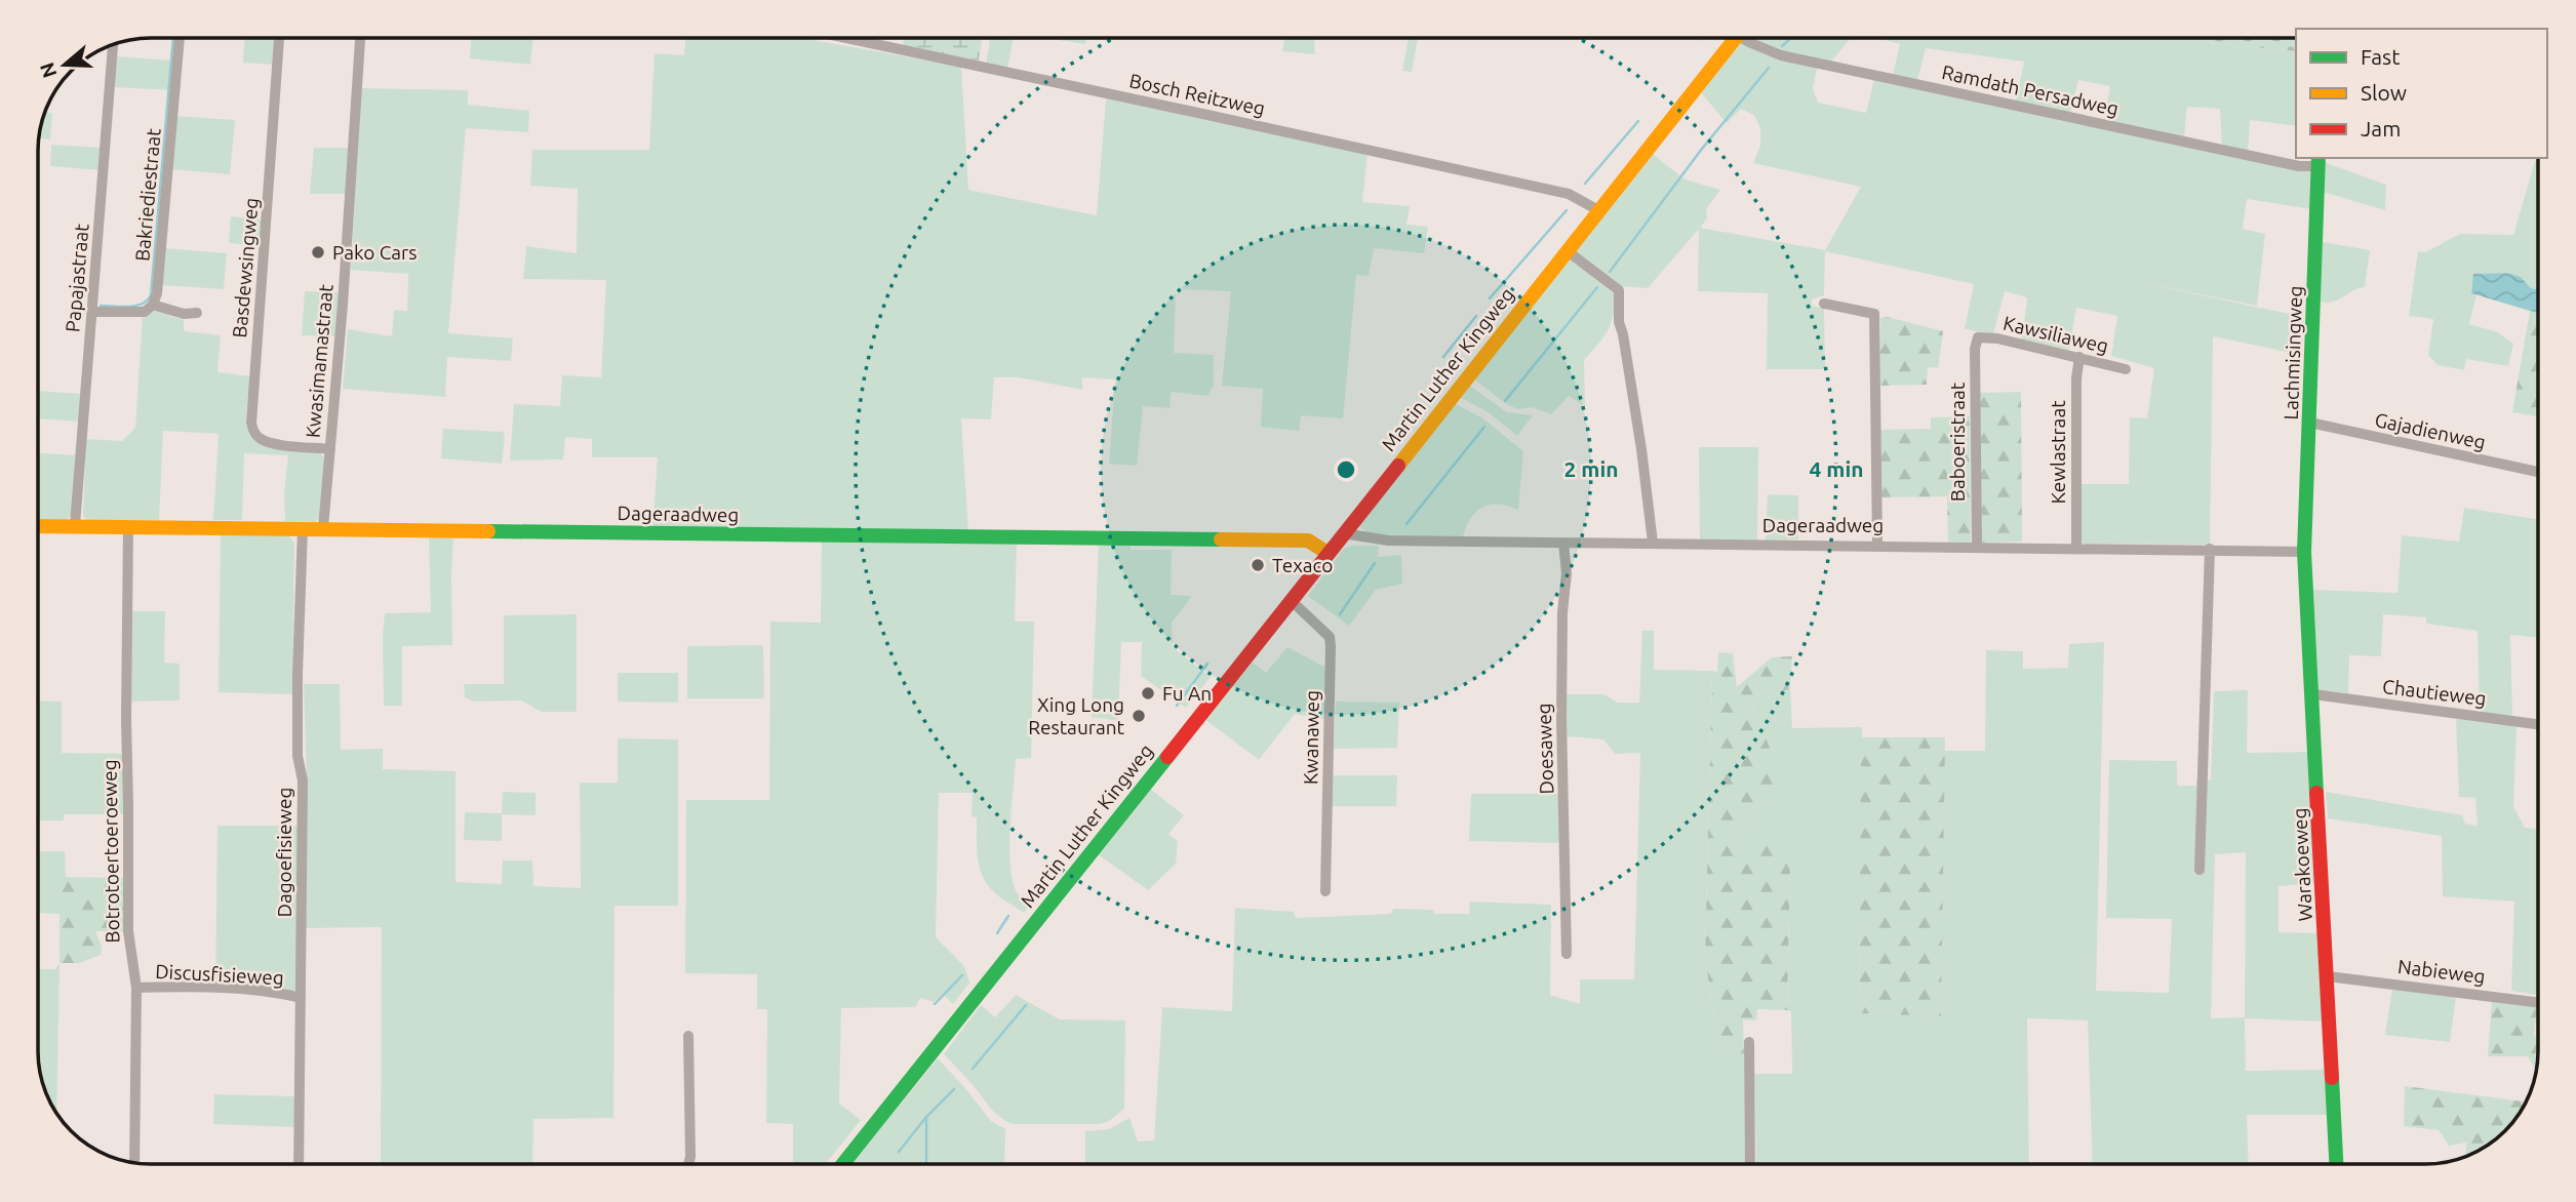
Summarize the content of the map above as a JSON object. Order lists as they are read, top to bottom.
{
  "streets": {
    "street": [
      "Ramdath Persadweg",
      "Bosch Reitzweg",
      "Bakriediestraat",
      "Basdewsingweg",
      "Papajastraat",
      "Kawsiliaweg",
      "Lachmisingweg",
      "Kwasimamastraat",
      "Martin Luther Kingweg",
      "Gajadienweg",
      "Baboeristraat",
      "Kewlastraat",
      "Dageraadweg",
      "Chautieweg",
      "Kwanaweg",
      "Doesaweg",
      "Botrotoertoeroeweg",
      "Dagoefisieweg",
      "Warakoeweg",
      "Nabieweg",
      "Discusfisieweg"
    ]
  },
  "crossings": [
    ["Ramdath Persadweg", "Lachmisingweg"],
    ["Bosch Reitzweg", "Martin Luther Kingweg"],
    ["Basdewsingweg", "Kwasimamastraat"],
    ["Papajastraat", "Dageraadweg"],
    ["Kawsiliaweg", "Baboeristraat"],
    ["Kawsiliaweg", "Kewlastraat"],
    ["Lachmisingweg", "Gajadienweg"],
    ["Lachmisingweg", "Dageraadweg"],
    ["Lachmisingweg", "Warakoeweg"],
    ["Kwasimamastraat", "Dageraadweg"],
    ["Martin Luther Kingweg", "Dageraadweg"],
    ["Martin Luther Kingweg", "Kwanaweg"],
    ["Baboeristraat", "Dageraadweg"],
    ["Kewlastraat", "Dageraadweg"],
    ["Dageraadweg", "Doesaweg"],
    ["Dageraadweg", "Botrotoertoeroeweg"],
    ["Dageraadweg", "Dagoefisieweg"],
    ["Dageraadweg", "Warakoeweg"],
    ["Chautieweg", "Warakoeweg"],
    ["Botrotoertoeroeweg", "Discusfisieweg"],
    ["Dagoefisieweg", "Discusfisieweg"],
    ["Warakoeweg", "Nabieweg"]
  ],
  "places": [
    "Pako Cars",
    "Texaco",
    "Fu An",
    "Xing Long Restaurant"
  ],
  "legend": ["Fast", "Slow", "Jam"],
  "north": "left",
  "rings": ["2 min", "4 min"]
}
